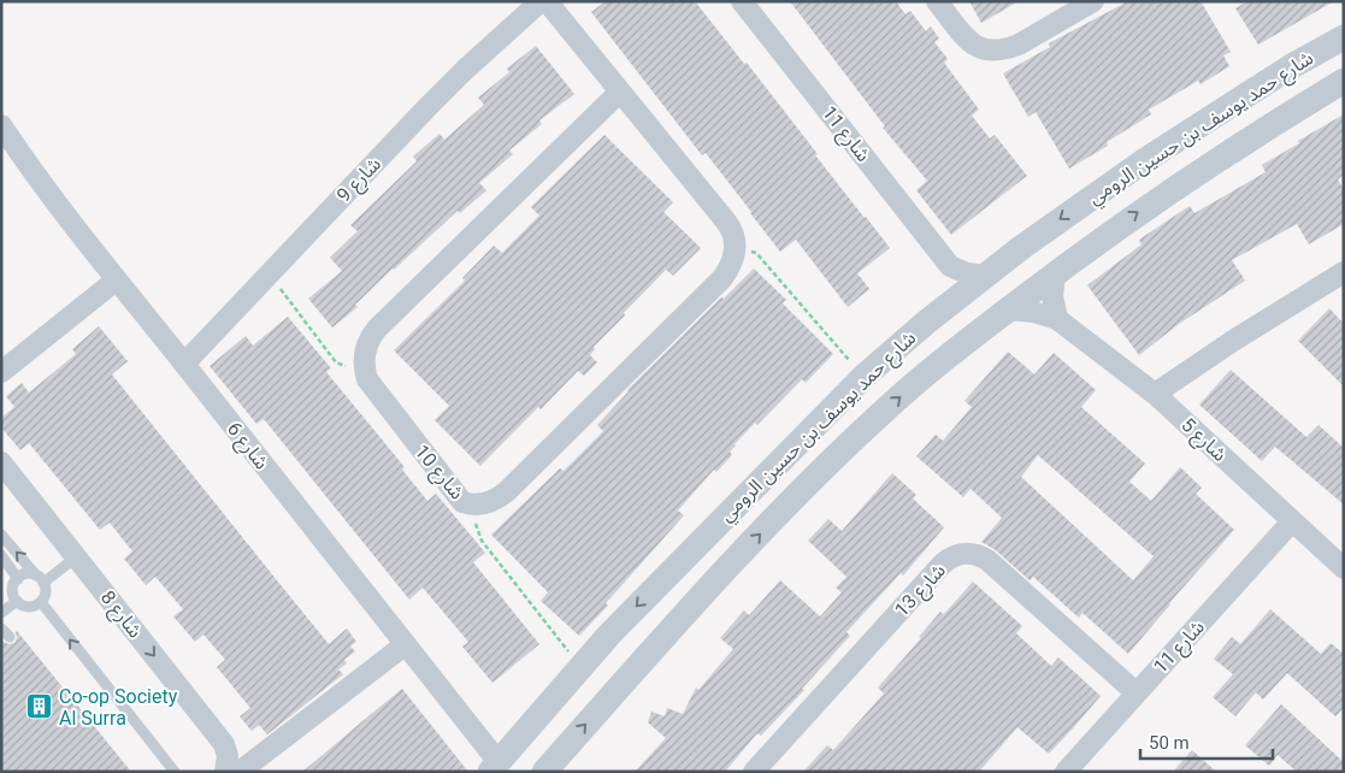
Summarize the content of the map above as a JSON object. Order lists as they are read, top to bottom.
{
  "streets": {
    "street": [
      "شارع حمد يوسف بن حسين الرومي",
      "شارع 11",
      "شارع 9",
      "شارع 5",
      "شارع 6",
      "شارع 10",
      "شارع 13",
      "شارع 8"
    ]
  },
  "crossings": [
    ["شارع حمد يوسف بن حسين الرومي", "شارع 5"],
    ["شارع حمد يوسف بن حسين الرومي", "شارع 6"],
    ["شارع 11", "شارع 5"],
    ["شارع 11", "شارع 13"],
    ["شارع 9", "شارع 6"]
  ],
  "one_way": ["شارع 8"],
  "places": {
    "building": ["Co-op Society Al Surra"]
  },
  "scale_bar": "50 m"
}
